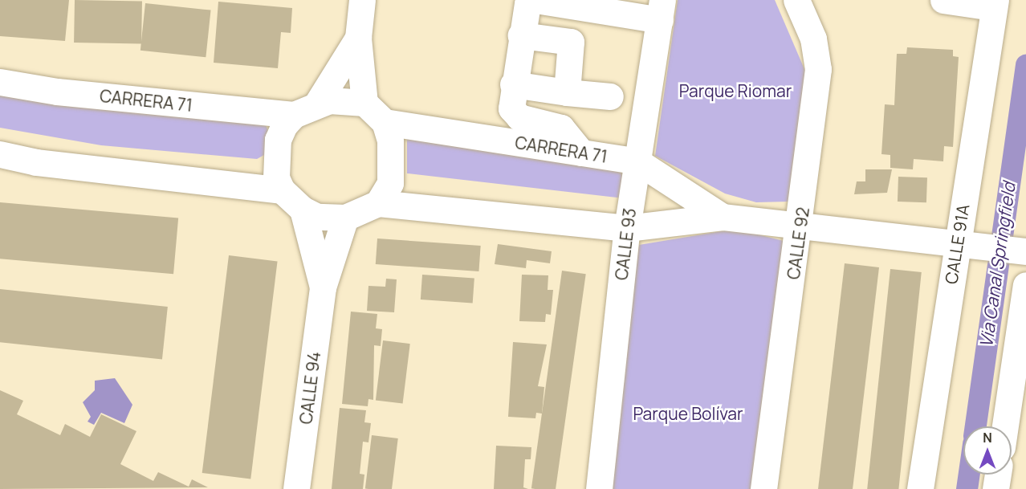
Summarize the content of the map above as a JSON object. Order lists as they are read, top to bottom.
{
  "streets": {
    "street": [
      "CARRERA 71",
      "CALLE 92",
      "CALLE 93",
      "CALLE 91A",
      "CALLE 94"
    ]
  },
  "crossings": [
    ["CARRERA 71", "CALLE 92"],
    ["CARRERA 71", "CALLE 93"],
    ["CARRERA 71", "CALLE 91A"],
    ["CARRERA 71", "CALLE 94"]
  ],
  "water": ["Via Canal Springfield"],
  "parks": ["Parque Riomar", "Parque Bolívar"],
  "north": "top"
}
